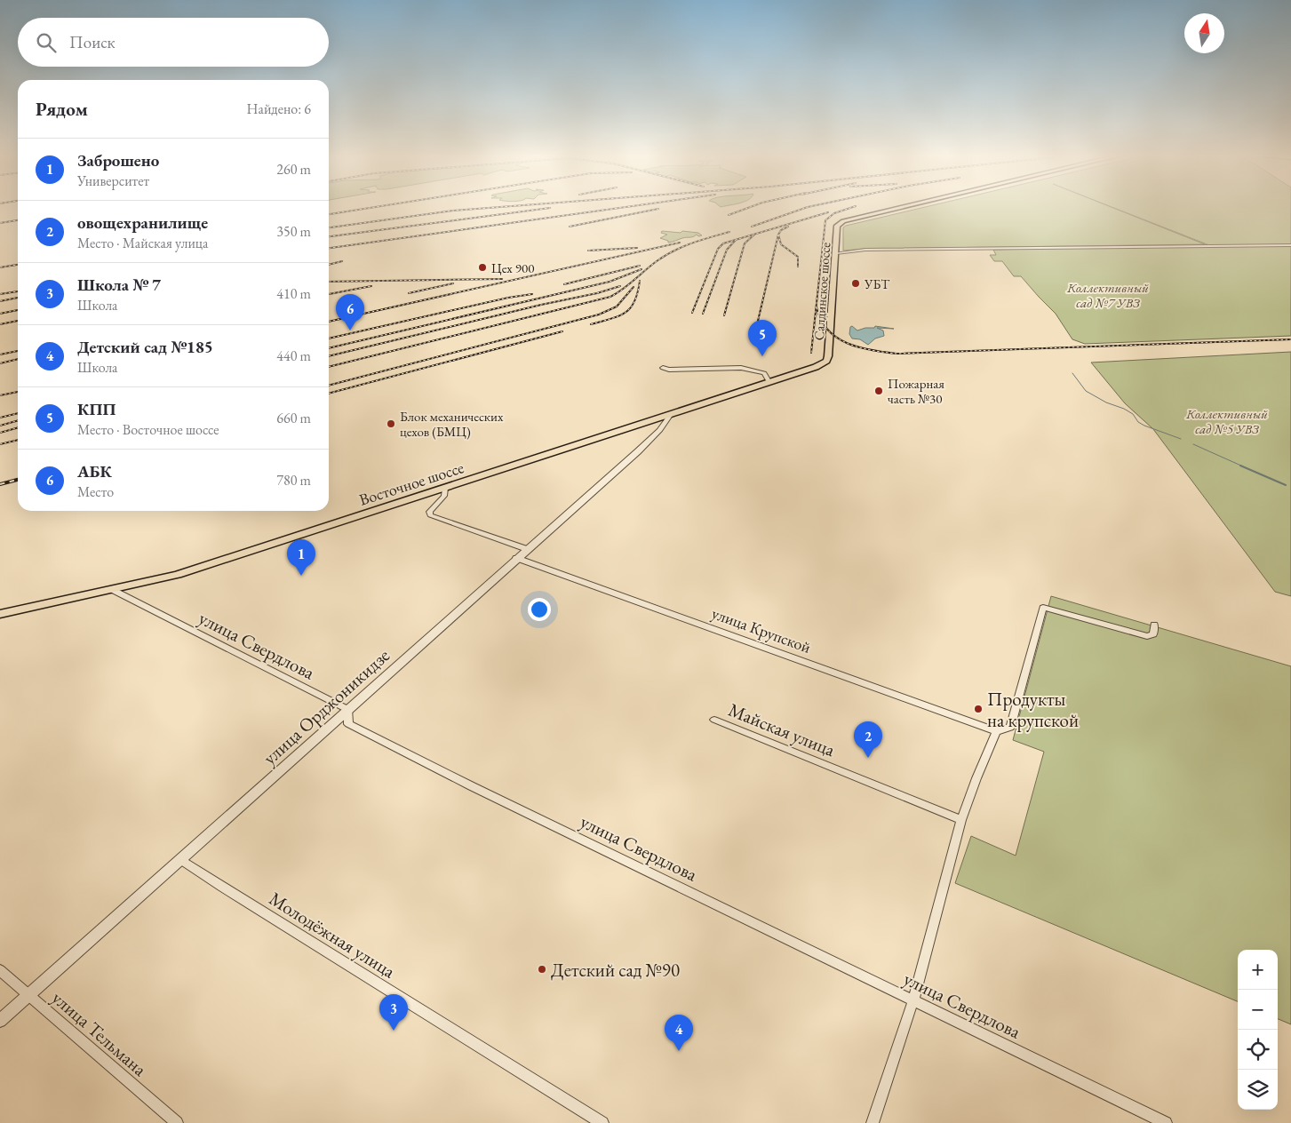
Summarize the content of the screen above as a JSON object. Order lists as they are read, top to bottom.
{
  "streets": {
    "main road": ["Салдинское шоссе", "Восточное шоссе"],
    "street": [
      "улица Крупской",
      "улица Свердлова",
      "улица Орджоникидзе",
      "Майская улица",
      "Молодёжная улица",
      "улица Тельмана"
    ]
  },
  "crossings": [
    ["Салдинское шоссе", "Восточное шоссе"],
    ["Восточное шоссе", "улица Свердлова"],
    ["Восточное шоссе", "улица Орджоникидзе"],
    ["улица Крупской", "улица Орджоникидзе"],
    ["улица Свердлова", "улица Орджоникидзе"],
    ["улица Орджоникидзе", "Молодёжная улица"],
    ["улица Орджоникидзе", "улица Тельмана"]
  ],
  "parks": ["Коллективный сад №7 УВЗ", "Коллективный сад №5 УВЗ"],
  "places": [
    "Цех 900",
    "УБТ",
    "Пожарная часть №30",
    "Блок механических цехов (БМЦ)",
    "Продукты на крупской",
    "Детский сад №90"
  ],
  "north": "top",
  "page": {
    "search": "Поиск",
    "heading": ["Рядом", "Найдено: 6"],
    "list": [
      {
        "mark": "1",
        "name": "Заброшено",
        "note": "Университет",
        "value": "260 m"
      },
      {
        "mark": "2",
        "name": "овощехранилище",
        "note": "Место · Майская улица",
        "value": "350 m"
      },
      {
        "mark": "3",
        "name": "Школа № 7",
        "note": "Школа",
        "value": "410 m"
      },
      {
        "mark": "4",
        "name": "Детский сад №185",
        "note": "Школа",
        "value": "440 m"
      },
      {
        "mark": "5",
        "name": "КПП",
        "note": "Место · Восточное шоссе",
        "value": "660 m"
      },
      {
        "mark": "6",
        "name": "АБК",
        "note": "Место",
        "value": "780 m"
      }
    ],
    "pins": [
      "6",
      "5",
      "1",
      "2",
      "3",
      "4"
    ],
    "map_buttons": ["+", "−"]
  }
}
